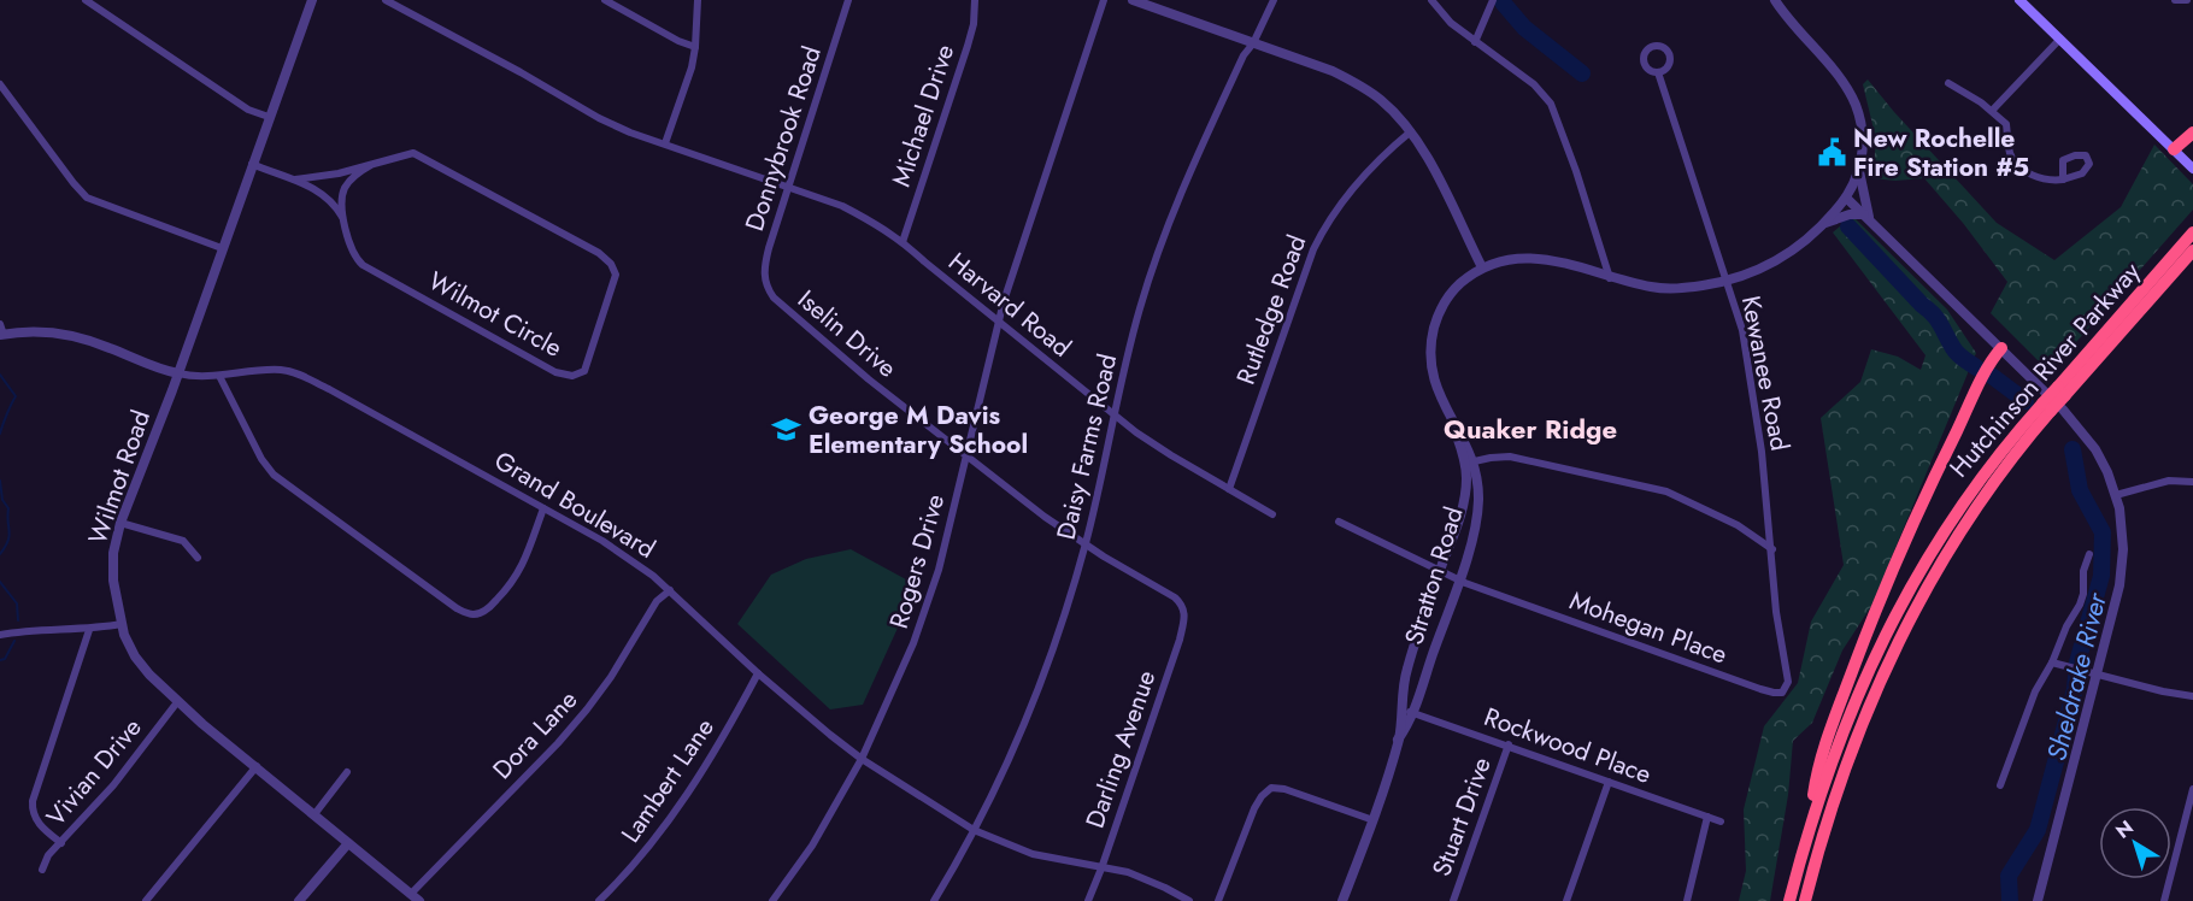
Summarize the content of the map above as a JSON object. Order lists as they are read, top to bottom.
{
  "streets": {
    "highway": ["Hutchinson River Parkway"],
    "street": [
      "Michael Drive",
      "Donnybrook Road",
      "Harvard Road",
      "Rutledge Road",
      "Wilmot Circle",
      "Iselin Drive",
      "Kewanee Road",
      "Daisy Farms Road",
      "Wilmot Road",
      "Grand Boulevard",
      "Rogers Drive",
      "Stratton Road",
      "Mohegan Place",
      "Dora Lane",
      "Rockwood Place",
      "Darling Avenue",
      "Vivian Drive",
      "Lambert Lane",
      "Stuart Drive"
    ]
  },
  "crossings": [
    ["Michael Drive", "Harvard Road"],
    ["Donnybrook Road", "Harvard Road"],
    ["Donnybrook Road", "Iselin Drive"],
    ["Harvard Road", "Rutledge Road"],
    ["Harvard Road", "Daisy Farms Road"],
    ["Harvard Road", "Rogers Drive"],
    ["Wilmot Circle", "Wilmot Road"],
    ["Iselin Drive", "Daisy Farms Road"],
    ["Iselin Drive", "Rogers Drive"],
    ["Iselin Drive", "Darling Avenue"],
    ["Kewanee Road", "Stratton Road"],
    ["Kewanee Road", "Mohegan Place"],
    ["Daisy Farms Road", "Grand Boulevard"],
    ["Wilmot Road", "Grand Boulevard"],
    ["Wilmot Road", "Dora Lane"],
    ["Wilmot Road", "Vivian Drive"],
    ["Grand Boulevard", "Rogers Drive"],
    ["Grand Boulevard", "Dora Lane"],
    ["Grand Boulevard", "Darling Avenue"],
    ["Grand Boulevard", "Lambert Lane"],
    ["Stratton Road", "Mohegan Place"],
    ["Stratton Road", "Rockwood Place"],
    ["Rockwood Place", "Stuart Drive"]
  ],
  "districts": ["Quaker Ridge"],
  "water": ["Sheldrake River"],
  "places": {
    "public building": ["New Rochelle Fire Station #5"],
    "school or university": ["George M Davis Elementary School"]
  },
  "north": "top left"
}
